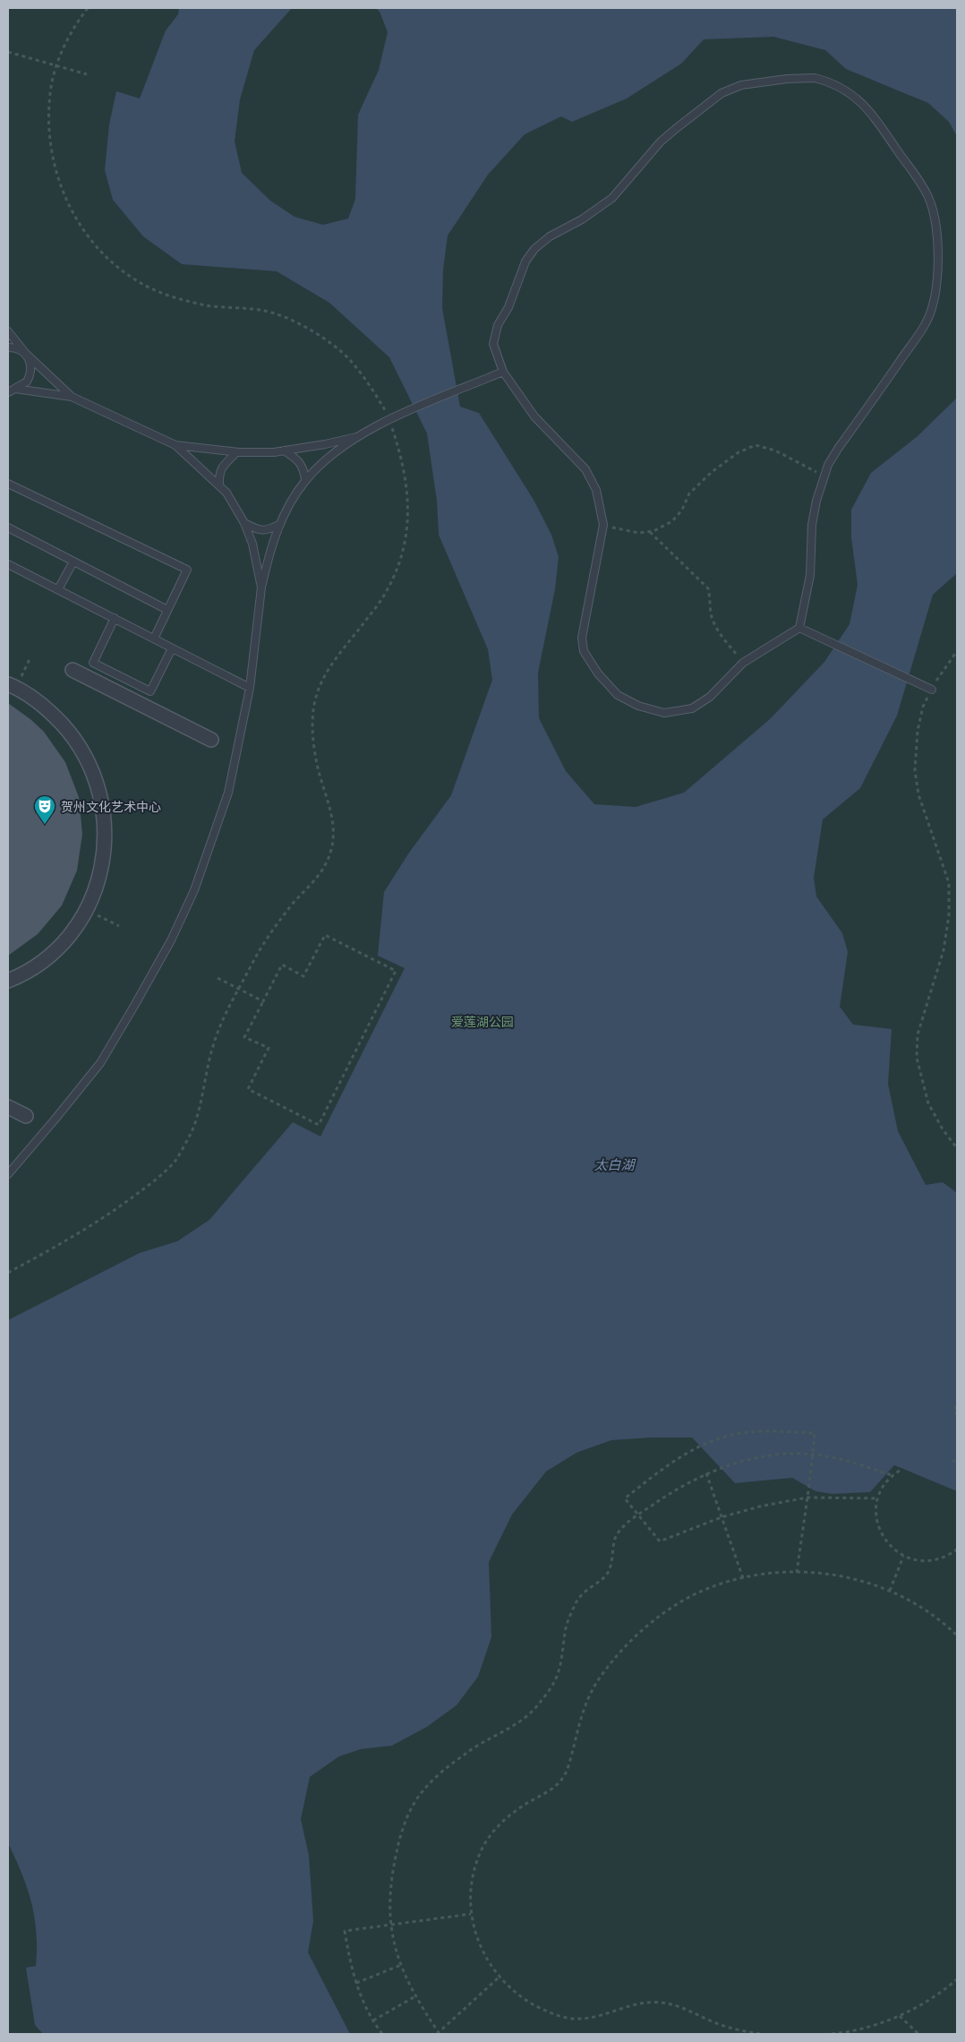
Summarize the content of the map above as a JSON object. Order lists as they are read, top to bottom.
{
  "water": ["太白湖"],
  "parks": ["爱莲湖公园"],
  "places": {
    "theatre": ["贺州文化艺术中心"]
  }
}
